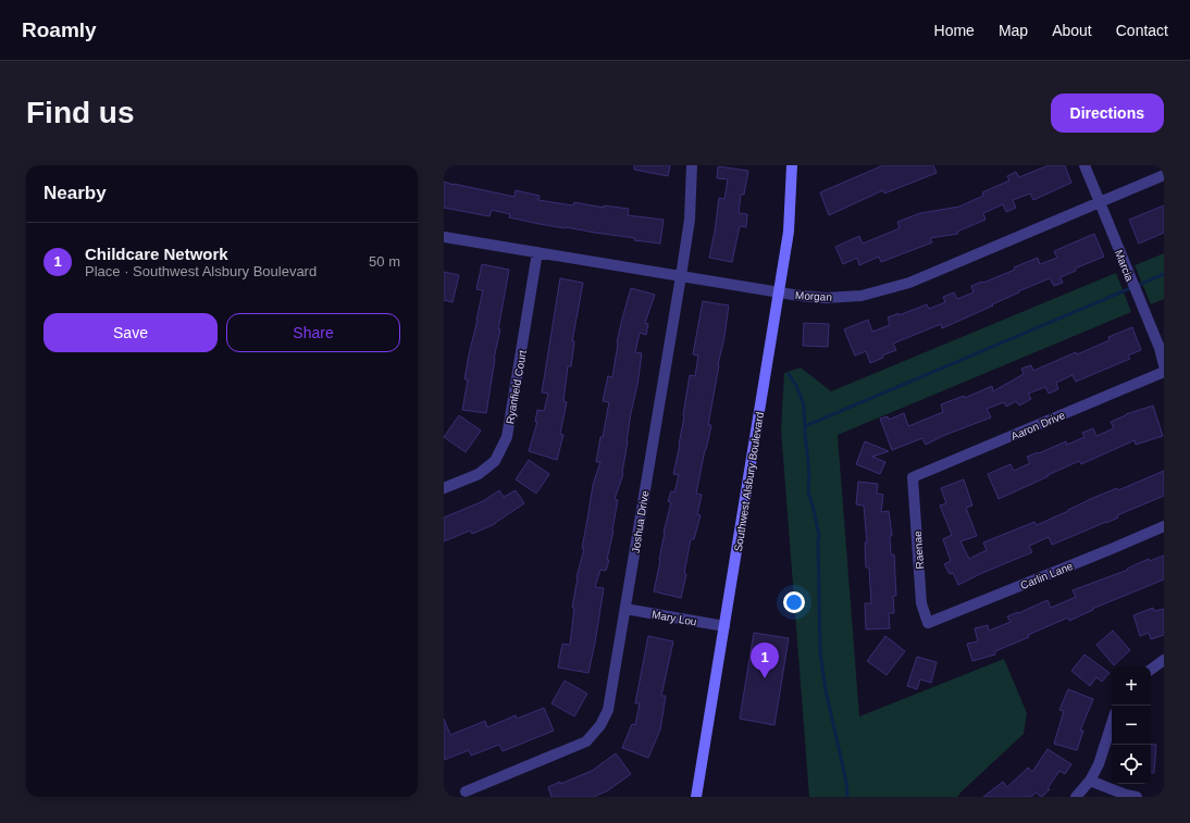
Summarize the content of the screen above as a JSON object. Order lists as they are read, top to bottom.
{
  "streets": {
    "main road": ["Southwest Alsbury Boulevard"],
    "street": [
      "Marcia",
      "Morgan",
      "Ryanfield Court",
      "Aaron Drive",
      "Joshua Drive",
      "Raenae",
      "Carlin Lane",
      "Mary Lou"
    ]
  },
  "crossings": [
    ["Marcia", "Morgan"],
    ["Morgan", "Ryanfield Court"],
    ["Morgan", "Southwest Alsbury Boulevard"],
    ["Morgan", "Joshua Drive"],
    ["Aaron Drive", "Raenae"],
    ["Southwest Alsbury Boulevard", "Mary Lou"],
    ["Joshua Drive", "Mary Lou"],
    ["Raenae", "Carlin Lane"]
  ],
  "page": {
    "header": "Roamly",
    "nav": [
      "Home",
      "Map",
      "About",
      "Contact"
    ],
    "buttons": [
      "Directions",
      ["Save", "Share"]
    ],
    "title": "Find us",
    "heading": "Nearby",
    "list": [
      {
        "mark": "1",
        "name": "Childcare Network",
        "note": "Place · Southwest Alsbury Boulevard",
        "value": "50 m"
      }
    ],
    "pins": "1",
    "map_buttons": ["+", "−"]
  }
}
